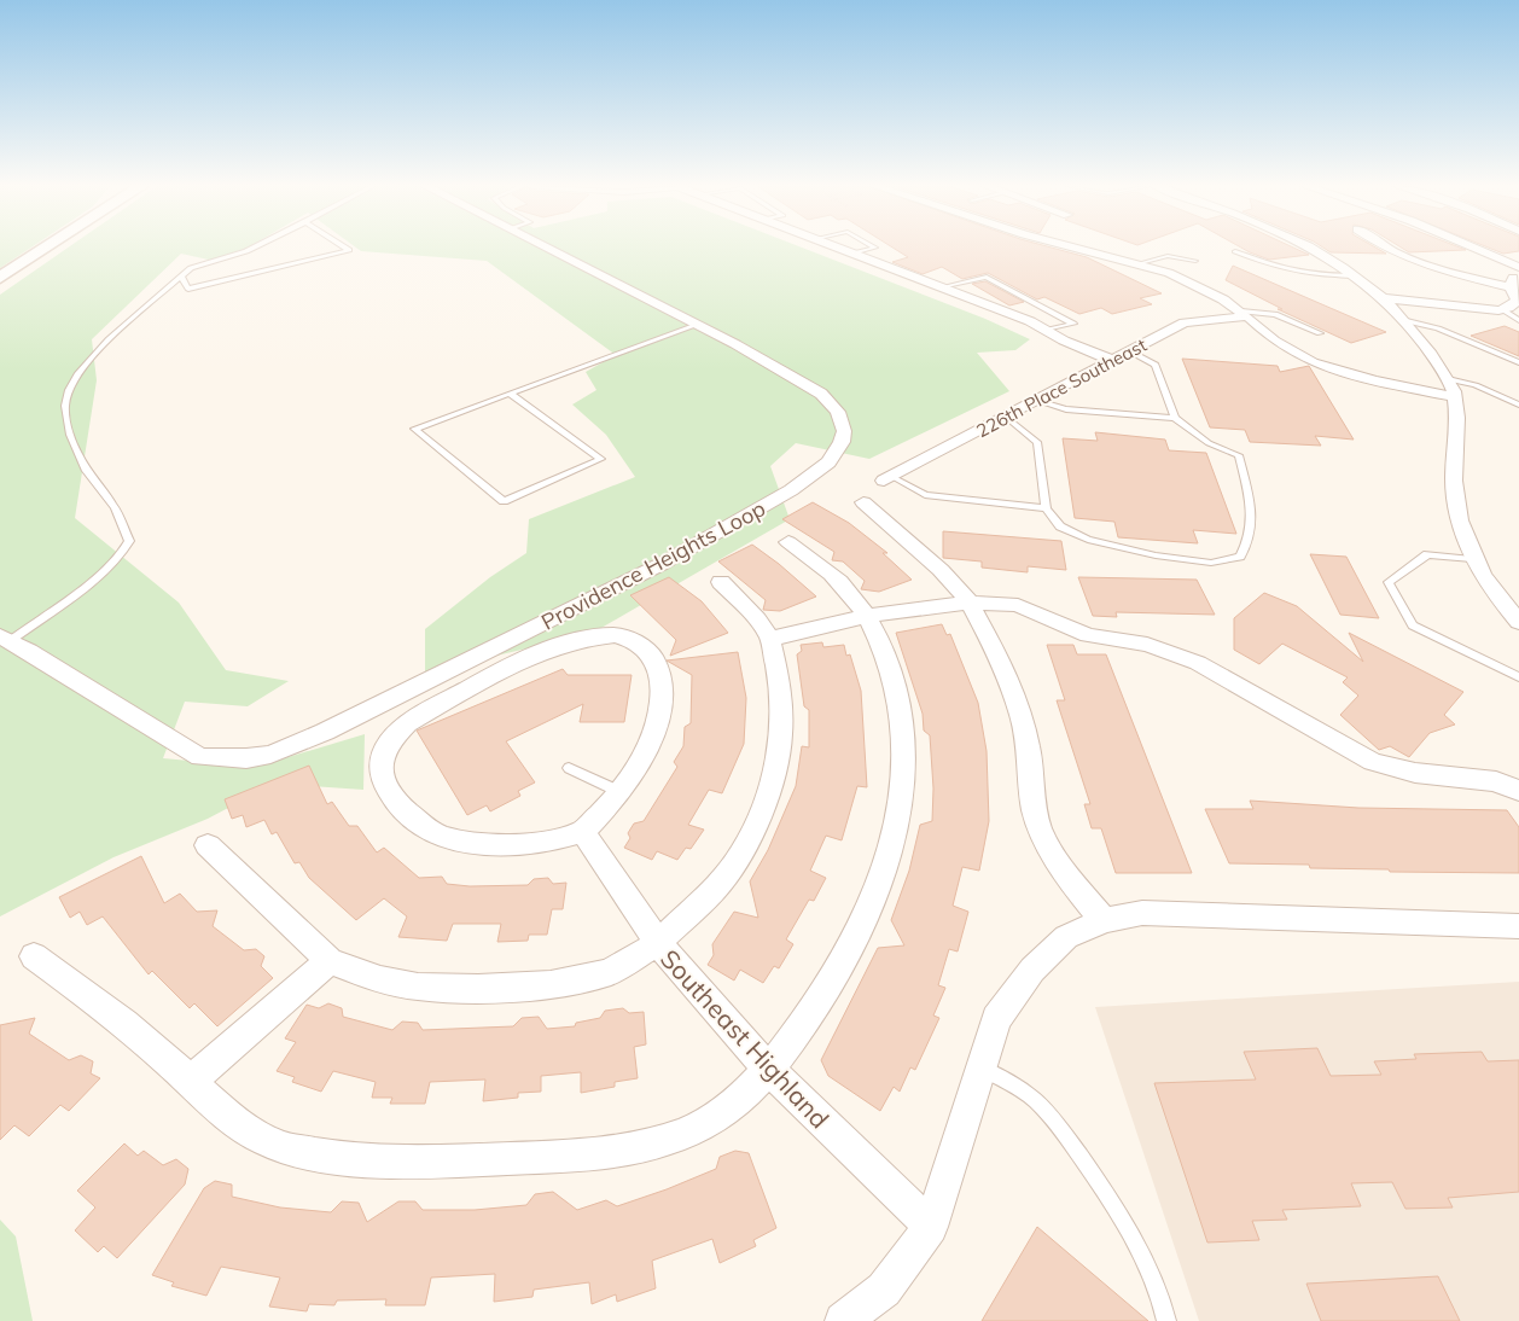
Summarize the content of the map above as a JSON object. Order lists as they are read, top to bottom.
{
  "streets": {
    "street": ["226th Place Southeast", "Providence Heights Loop", "Southeast Highland"]
  }
}
